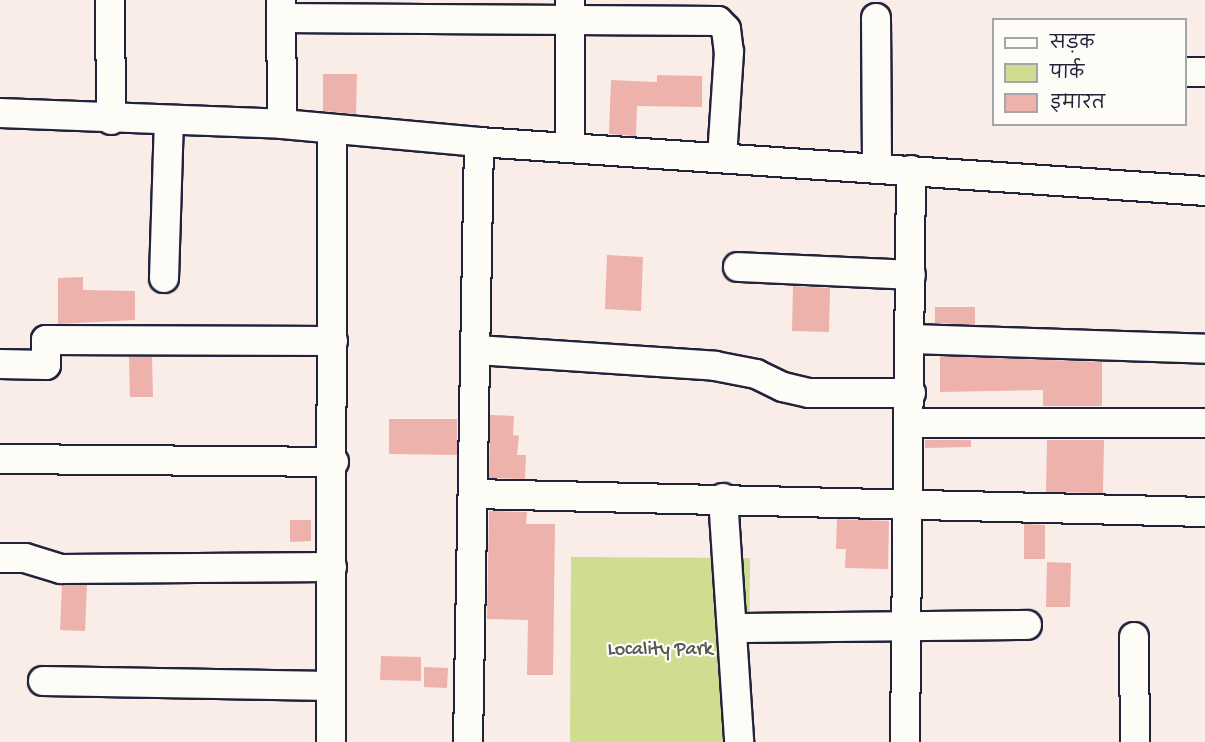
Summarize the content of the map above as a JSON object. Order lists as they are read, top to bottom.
{
  "parks": ["Locality Park"],
  "legend": ["सड़क", "पार्क", "इमारत"]
}
